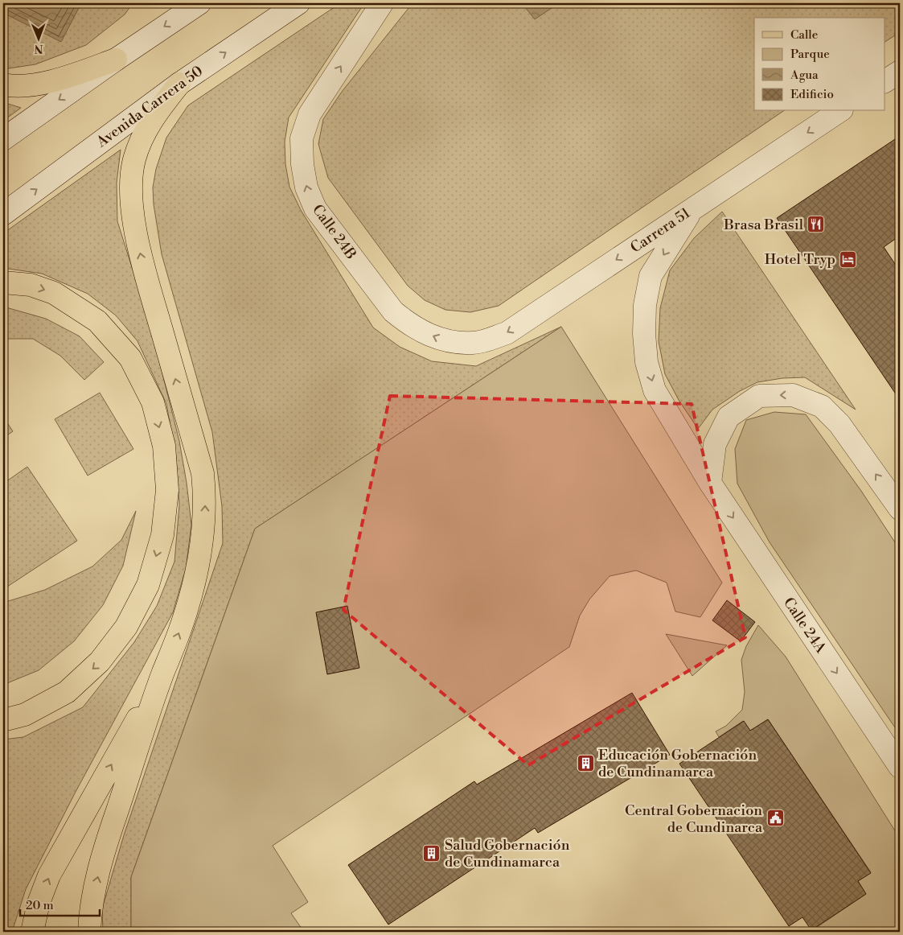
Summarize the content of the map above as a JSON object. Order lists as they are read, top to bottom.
{
  "streets": {
    "street": [
      "Avenida Carrera 50",
      "Carrera 51",
      "Calle 24B",
      "Calle 24A"
    ]
  },
  "crossings": [
    ["Carrera 51", "Calle 24B"],
    ["Carrera 51", "Calle 24A"]
  ],
  "one_way": ["Carrera 51", "Calle 24A"],
  "places": {
    "restaurant": ["Brasa Brasil"],
    "hotel": ["Hotel Tryp"],
    "building": ["Educación Gobernación de Cundinamarca", "Salud Gobernación de Cundinamarca"],
    "public building": ["Central Gobernacion de Cundinarca"]
  },
  "legend": [
    "Calle",
    "Parque",
    "Agua",
    "Edificio"
  ],
  "scale_bar": "20 m",
  "north": "bottom"
}
